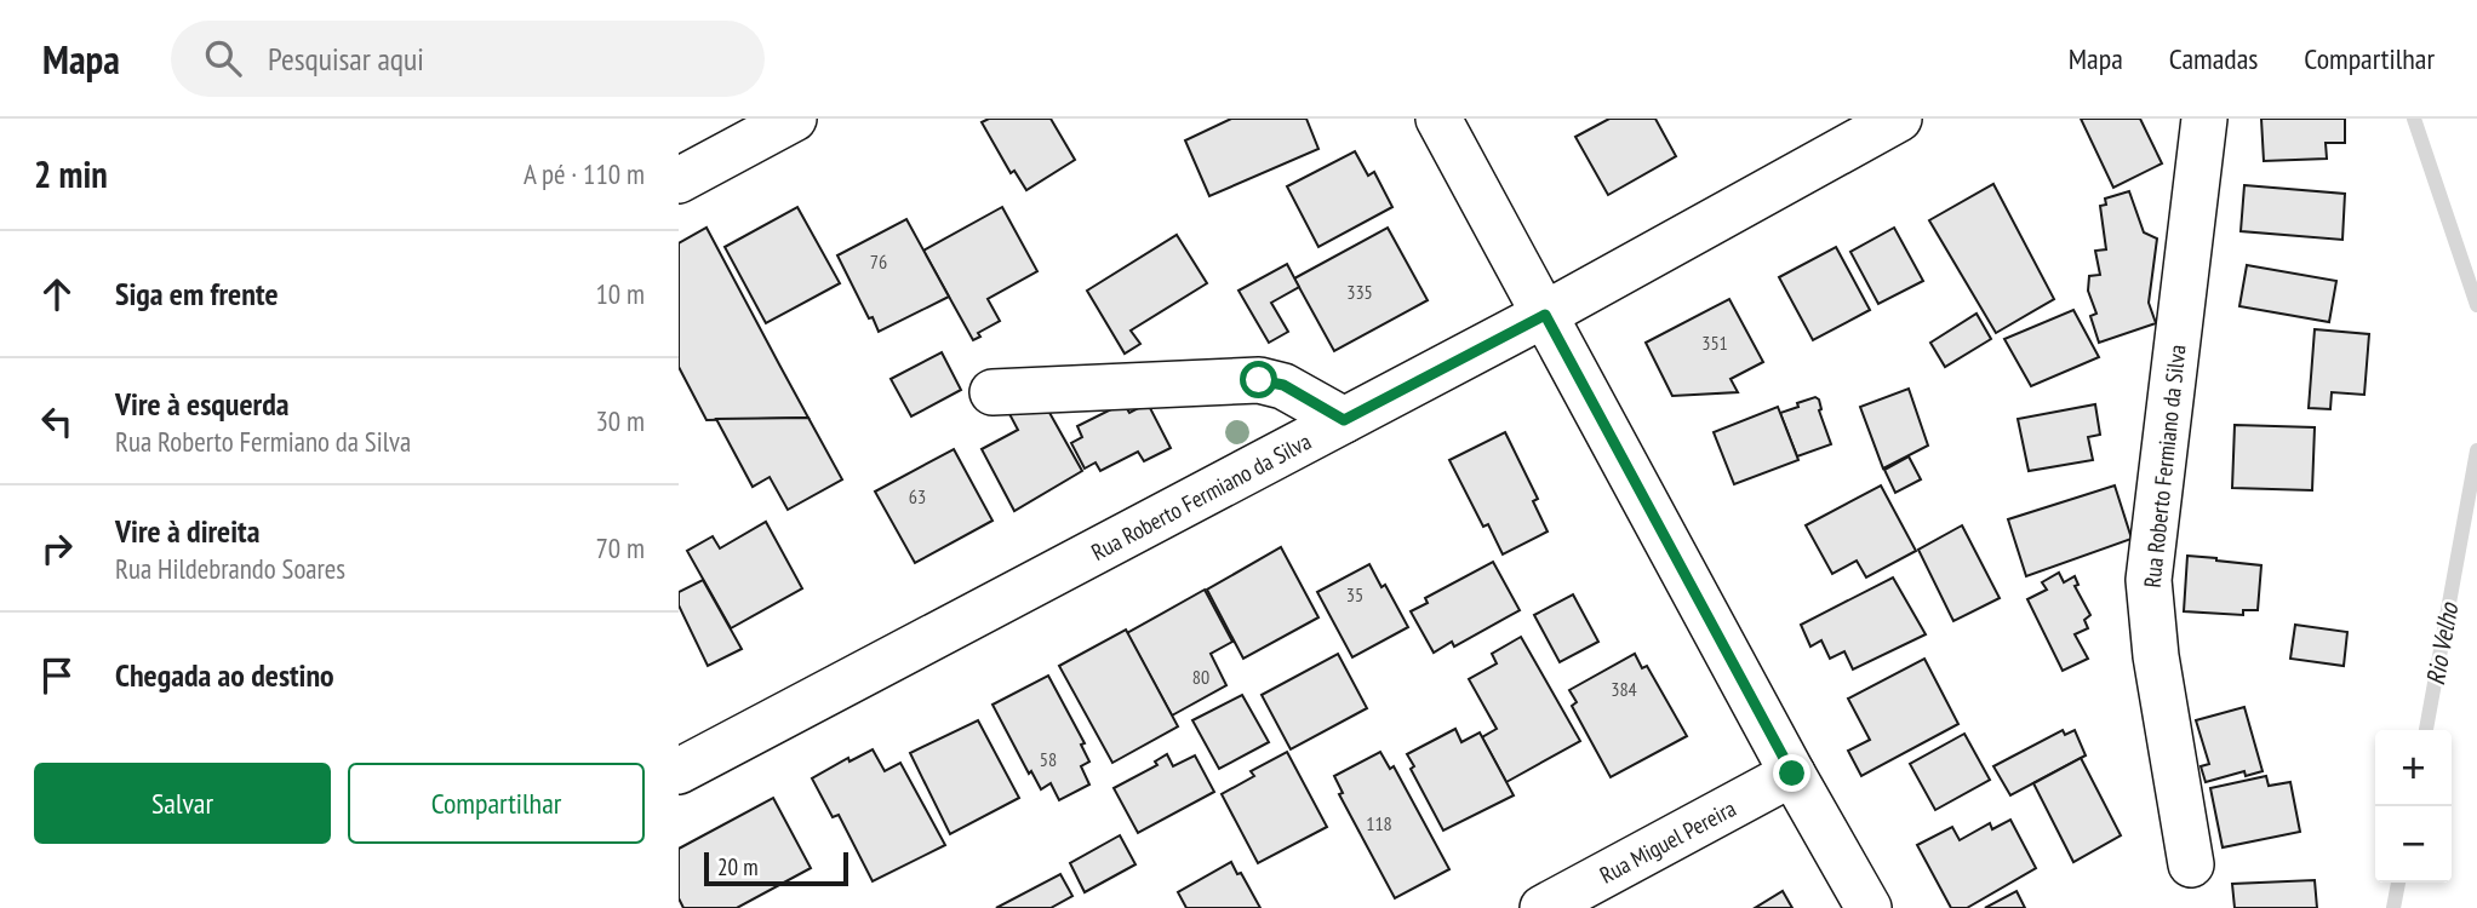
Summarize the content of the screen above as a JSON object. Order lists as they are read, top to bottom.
{
  "streets": {
    "street": ["Rua Roberto Fermiano da Silva", "Rua Miguel Pereira"]
  },
  "water": ["Rio Velho"],
  "house_numbers": [
    "76",
    "335",
    "351",
    "63",
    "35",
    "80",
    "384",
    "58",
    "118"
  ],
  "scale_bar": "20 m",
  "page": {
    "header": "Mapa",
    "search": "Pesquisar aqui",
    "nav": ["Mapa", "Camadas", "Compartilhar"],
    "heading": ["2 min", "A pé · 110 m"],
    "list": [
      ["Siga em frente", "10 m"],
      ["Vire à esquerda", "Rua Roberto Fermiano da Silva", "30 m"],
      ["Vire à direita", "Rua Hildebrando Soares", "70 m"],
      "Chegada ao destino"
    ],
    "map_buttons": ["+", "−"],
    "buttons": ["Salvar", "Compartilhar"],
    "scale": "20 m"
  }
}
